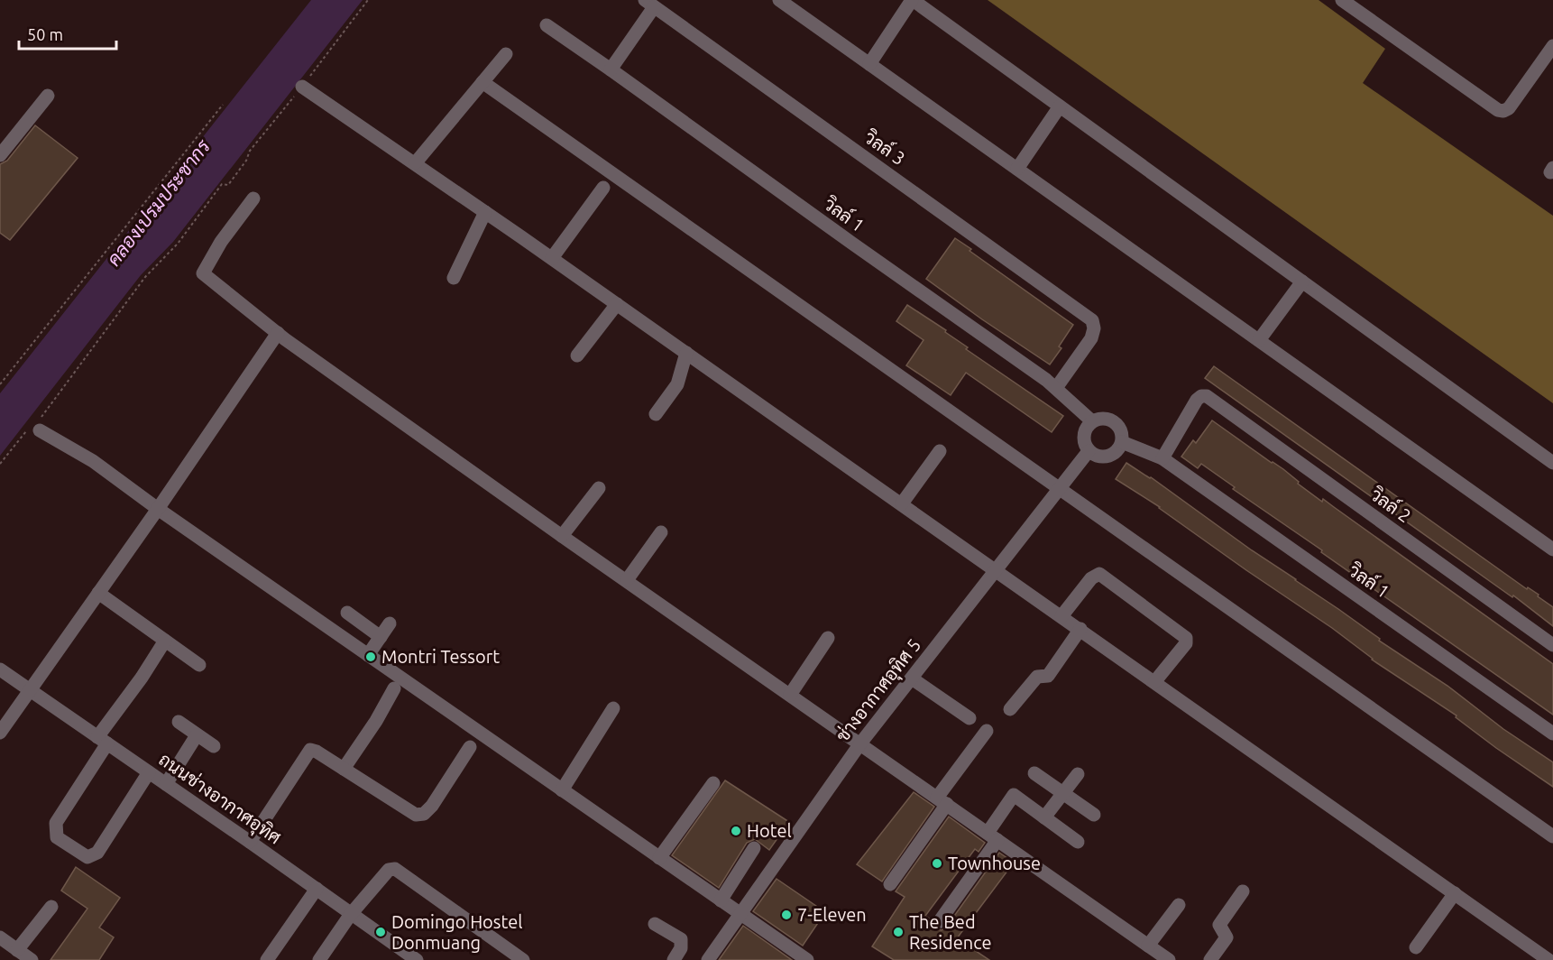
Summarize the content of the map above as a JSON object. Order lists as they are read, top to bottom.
{
  "streets": {
    "street": [
      "วิลล์ 3",
      "วิลล์ 1",
      "วิลล์ 2",
      "ช่างอากาศอุทิศ 5",
      "ถนนช่างอากาศอุทิศ"
    ]
  },
  "crossings": [
    ["วิลล์ 3", "วิลล์ 1"],
    ["วิลล์ 1", "วิลล์ 2"],
    ["วิลล์ 1", "ช่างอากาศอุทิศ 5"]
  ],
  "water": ["คลองเปรมประชากร"],
  "places": [
    "Montri Tessort",
    "Hotel",
    "Townhouse",
    "7-Eleven",
    "Domingo Hostel Donmuang",
    "The Bed Residence"
  ],
  "scale_bar": "50 m"
}
